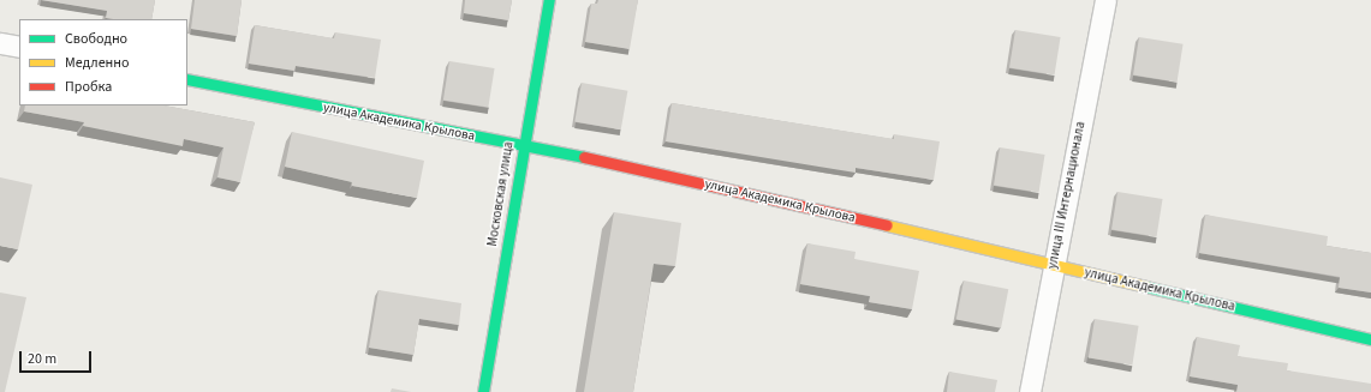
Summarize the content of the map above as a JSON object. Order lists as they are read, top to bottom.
{
  "streets": {
    "street": ["улица Академика Крылова", "Московская улица", "улица III Интернационала"]
  },
  "crossings": [
    ["улица Академика Крылова", "Московская улица"],
    ["улица Академика Крылова", "улица III Интернационала"]
  ],
  "legend": ["Свободно", "Медленно", "Пробка"],
  "scale_bar": "20 m"
}
